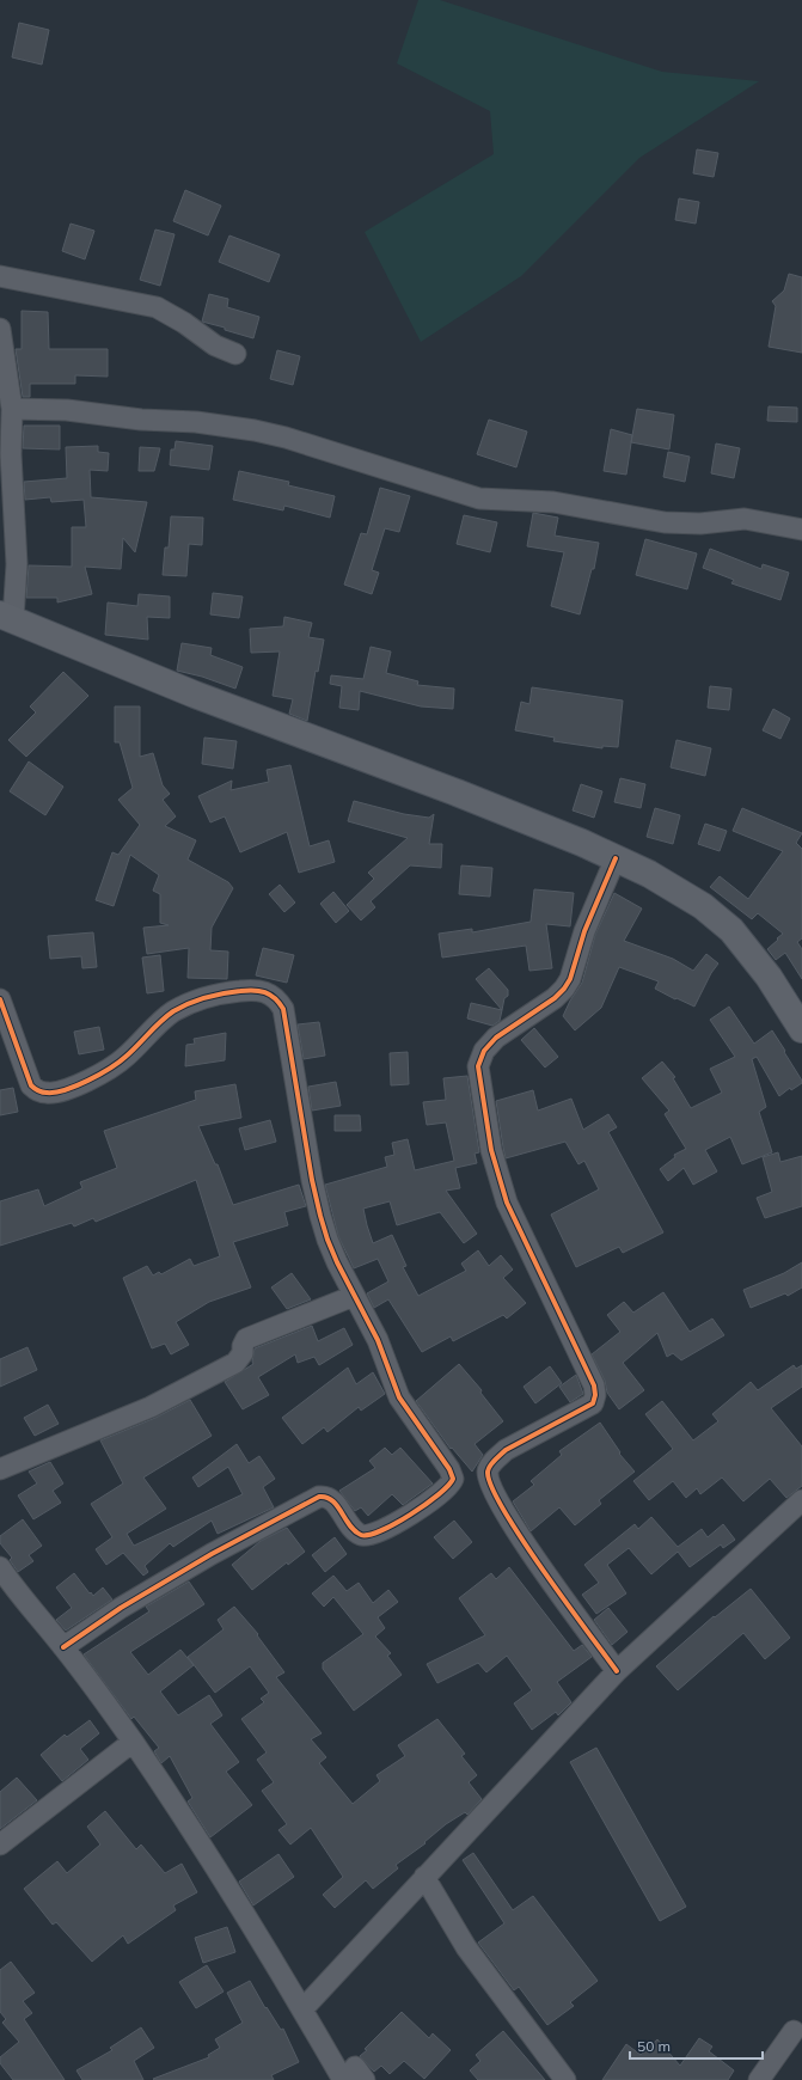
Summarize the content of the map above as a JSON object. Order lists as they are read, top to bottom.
{
  "scale_bar": "50 m"
}
